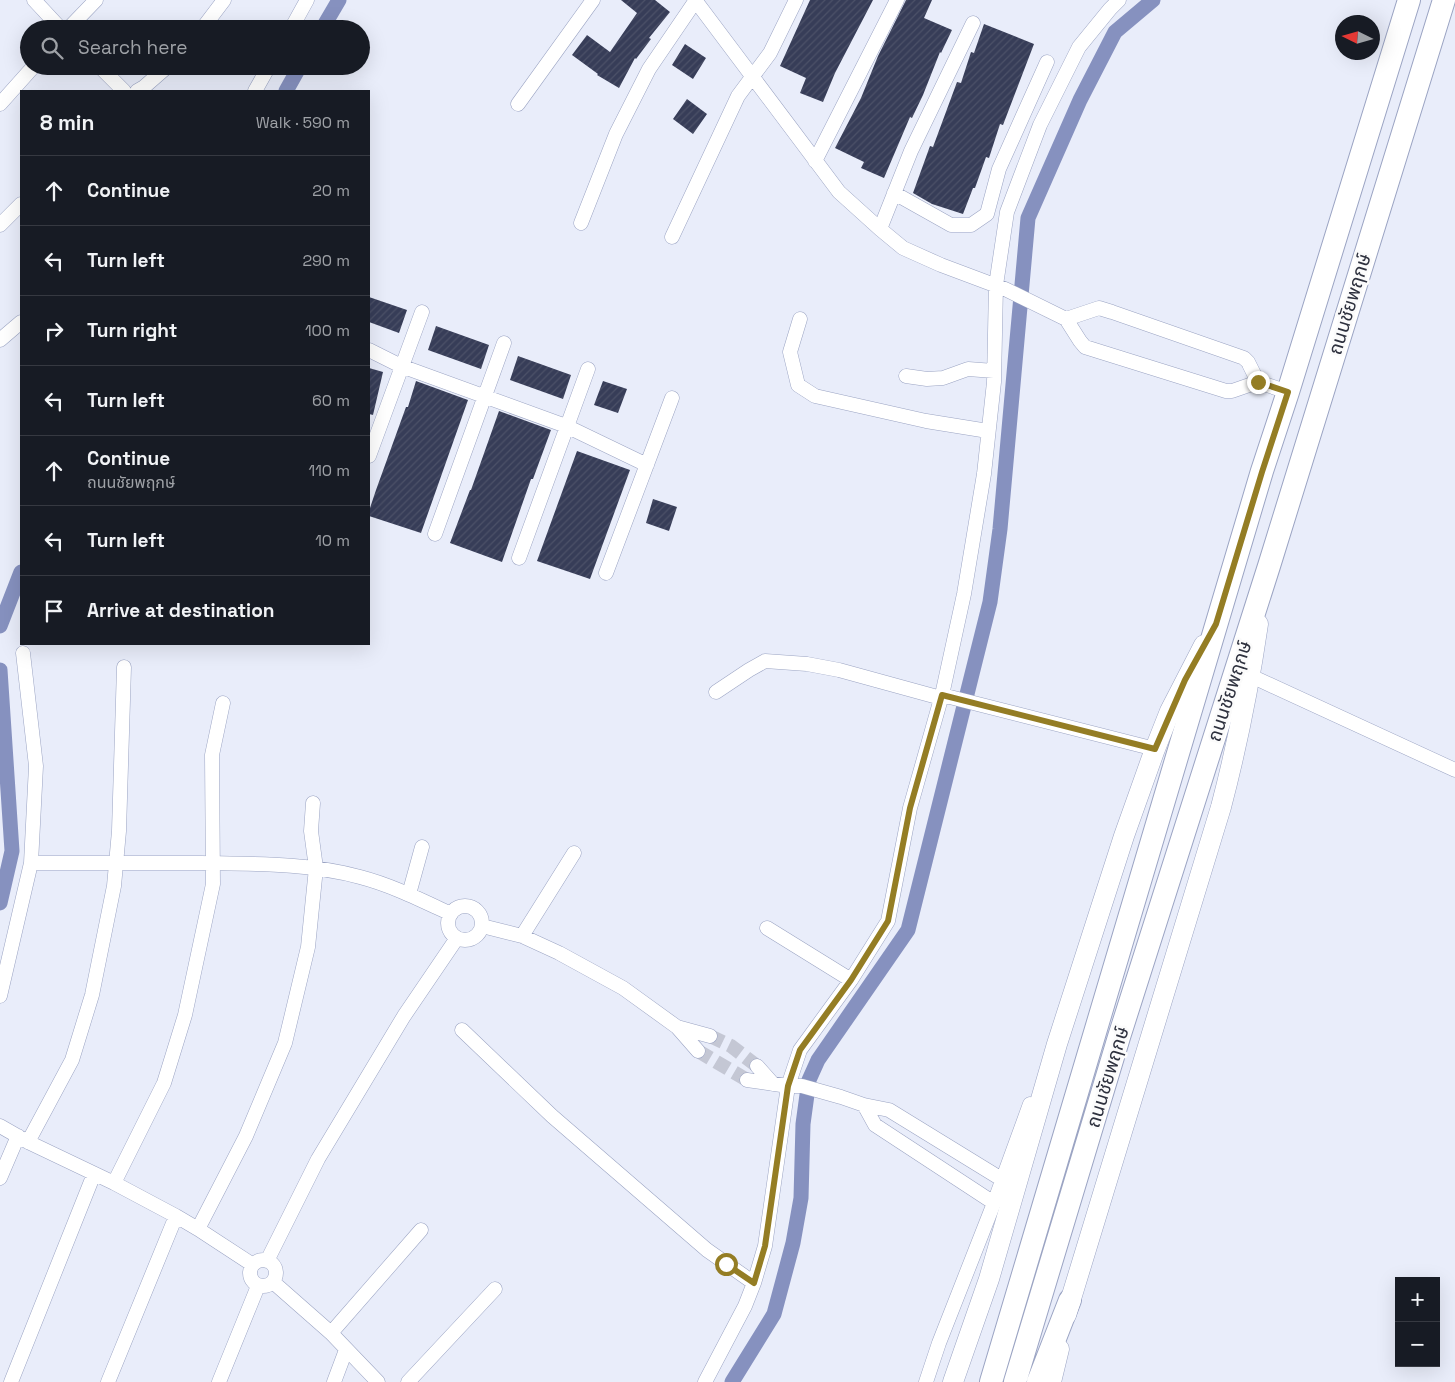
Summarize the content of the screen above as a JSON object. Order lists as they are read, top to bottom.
{
  "streets": {
    "main road": ["ถนนชัยพฤกษ์"]
  },
  "north": "left",
  "page": {
    "search": "Search here",
    "heading": ["8 min", "Walk · 590 m"],
    "list": [
      ["Continue", "20 m"],
      ["Turn left", "290 m"],
      ["Turn right", "100 m"],
      ["Turn left", "60 m"],
      ["Continue", "ถนนชัยพฤกษ์", "110 m"],
      ["Turn left", "10 m"],
      "Arrive at destination"
    ],
    "map_buttons": ["+", "−"]
  }
}
